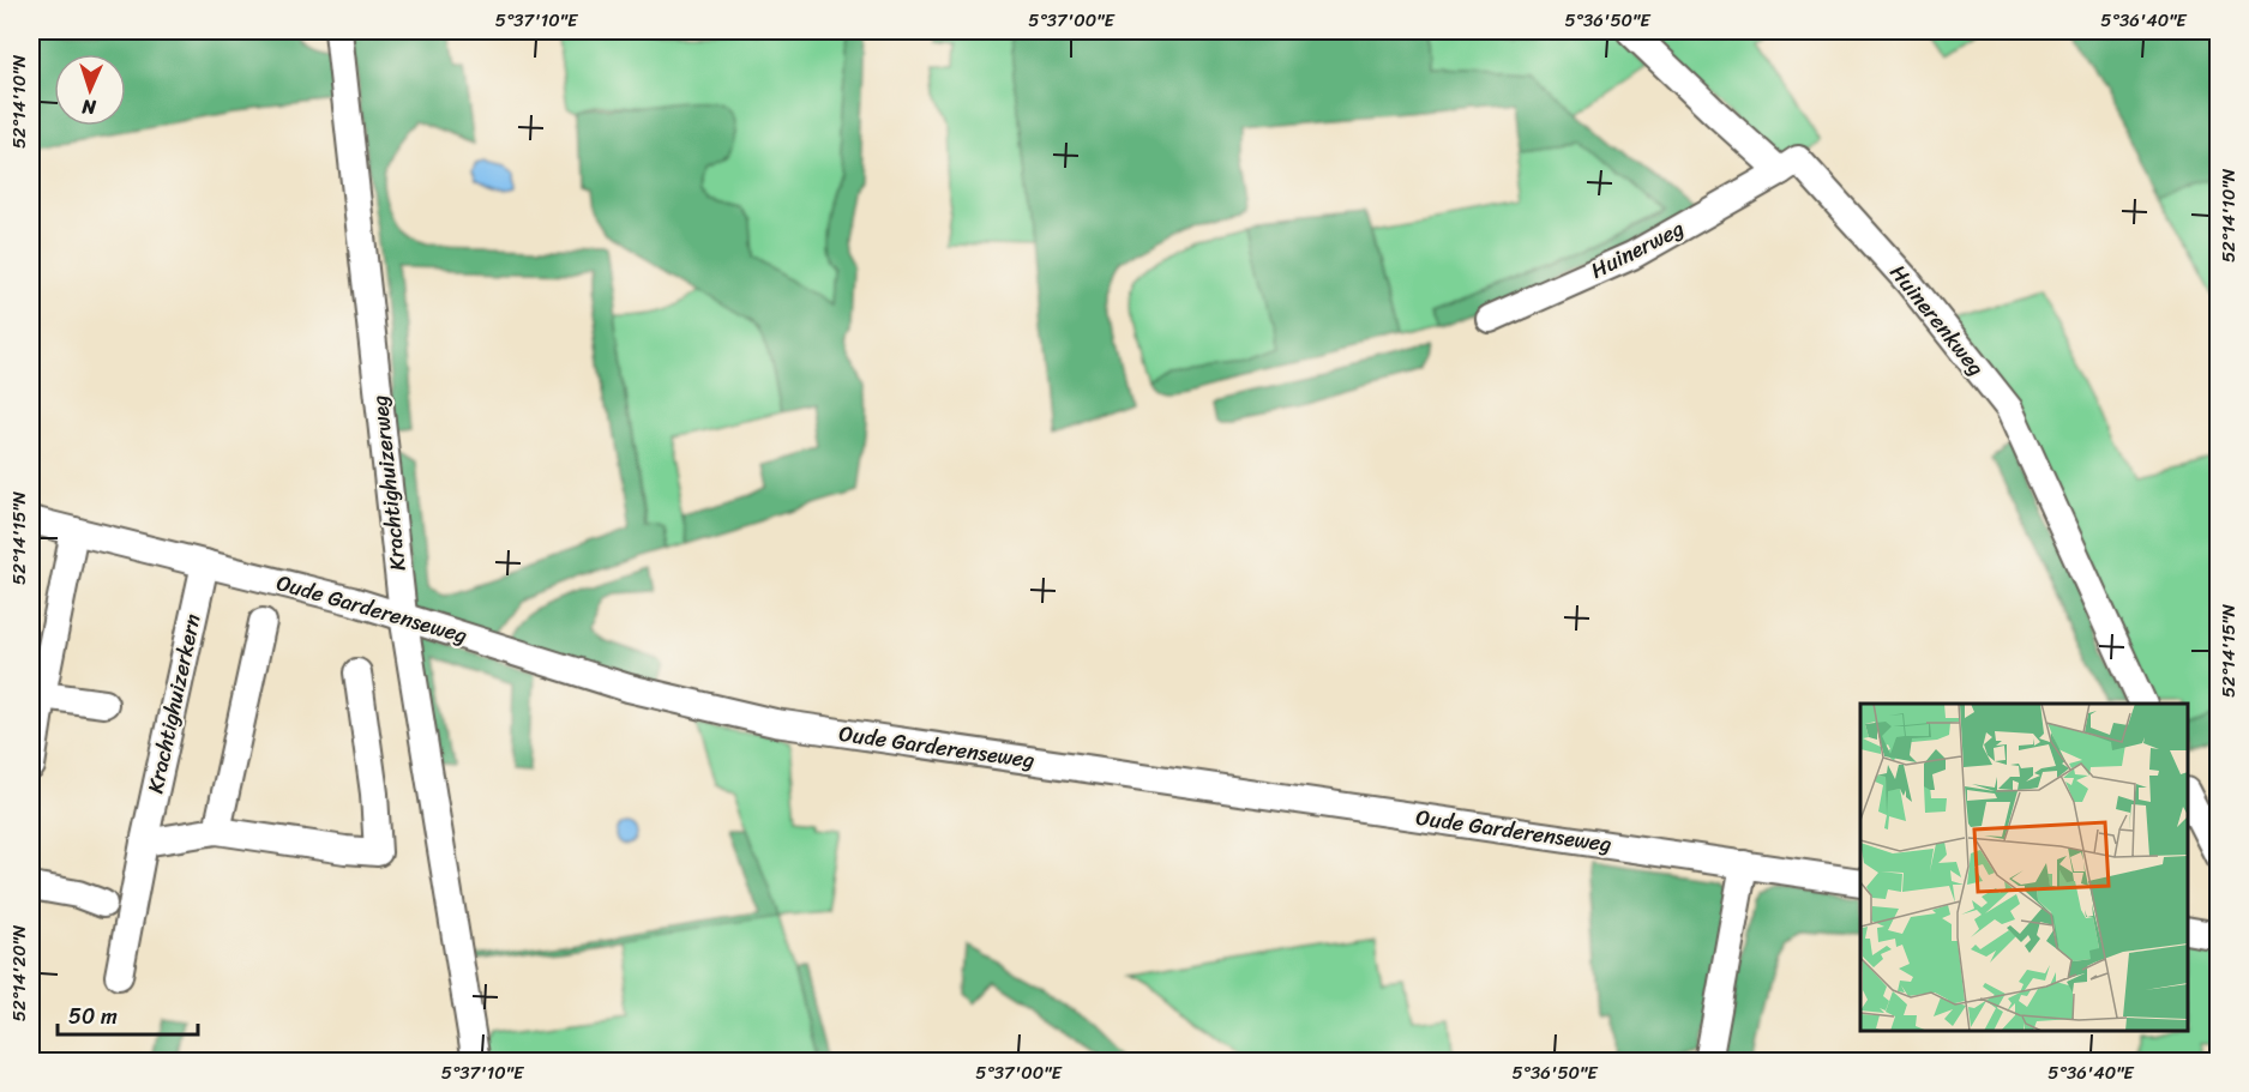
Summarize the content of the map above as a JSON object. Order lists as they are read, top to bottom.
{
  "streets": {
    "street": [
      "Huinerweg",
      "Huinerenkweg",
      "Krachtighuizerweg",
      "Oude Garderenseweg",
      "Krachtighuizerkern"
    ]
  },
  "crossings": [
    ["Huinerweg", "Huinerenkweg"],
    ["Krachtighuizerweg", "Oude Garderenseweg"],
    ["Oude Garderenseweg", "Krachtighuizerkern"]
  ],
  "scale_bar": "50 m",
  "north": "bottom",
  "coordinates": [
    "5°37'10\"E",
    "5°37'00\"E",
    "5°36'50\"E",
    "5°36'40\"E",
    "52°14'10\"N",
    "52°14'15\"N",
    "52°14'20\"N"
  ]
}
